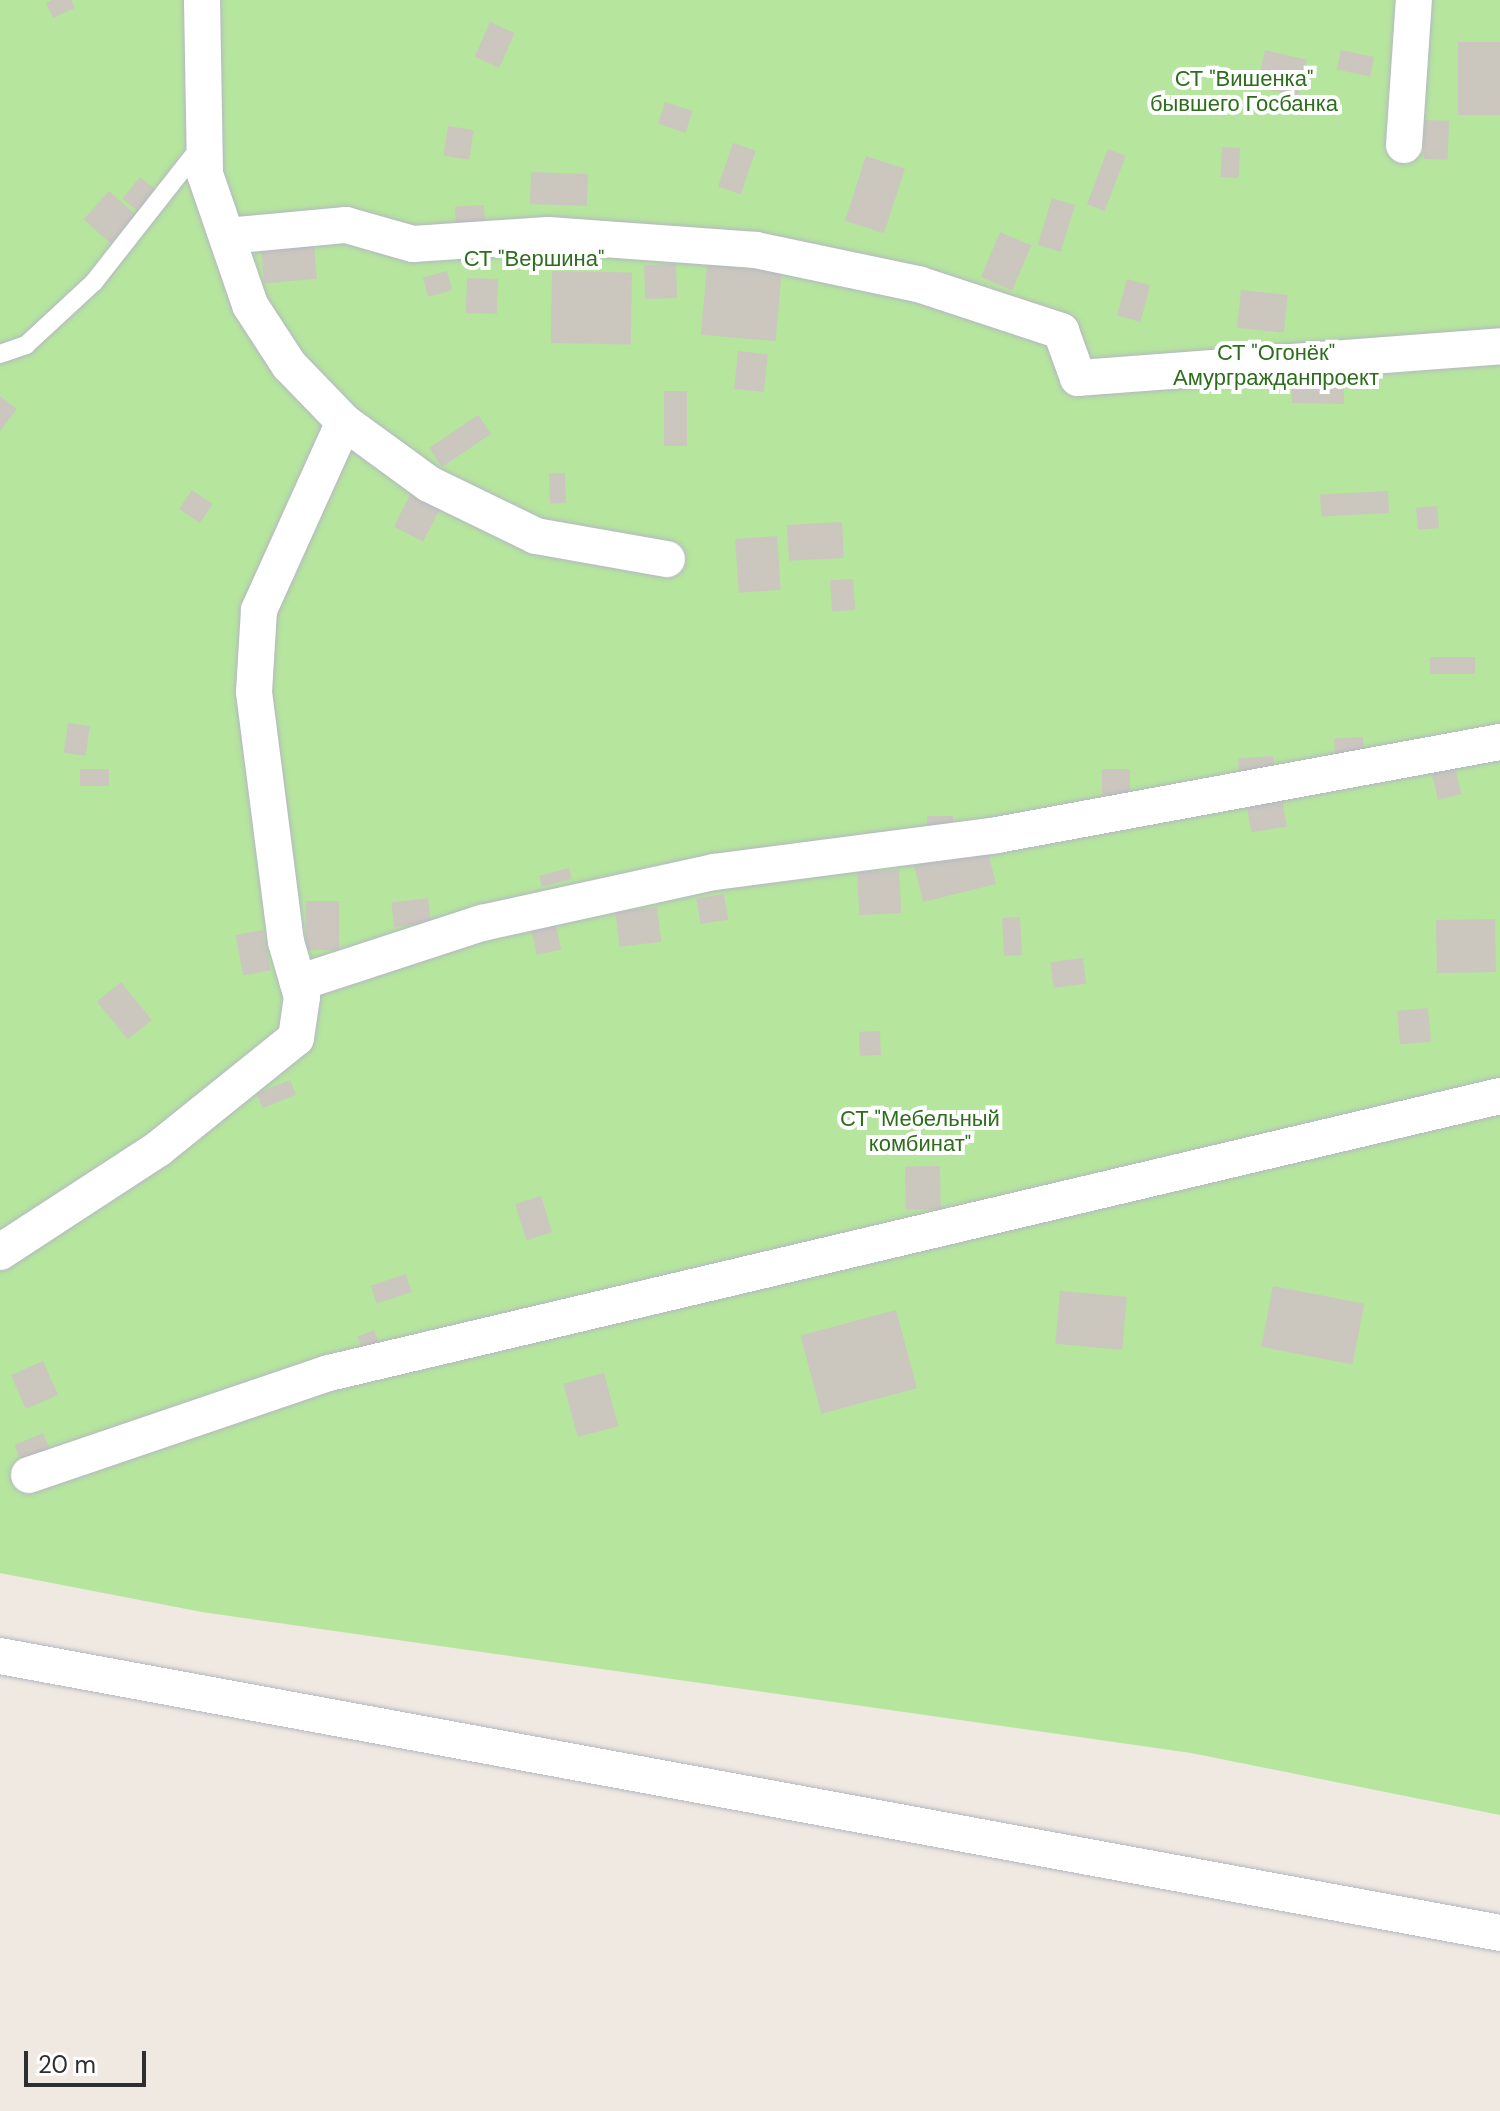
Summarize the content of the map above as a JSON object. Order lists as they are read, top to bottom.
{
  "parks": [
    "СТ \"Вишенка\" бывшего Госбанка",
    "СТ \"Вершина\"",
    "СТ \"Огонёк\" Амургражданпроект",
    "СТ \"Мебельный комбинат\""
  ],
  "scale_bar": "20 m"
}
